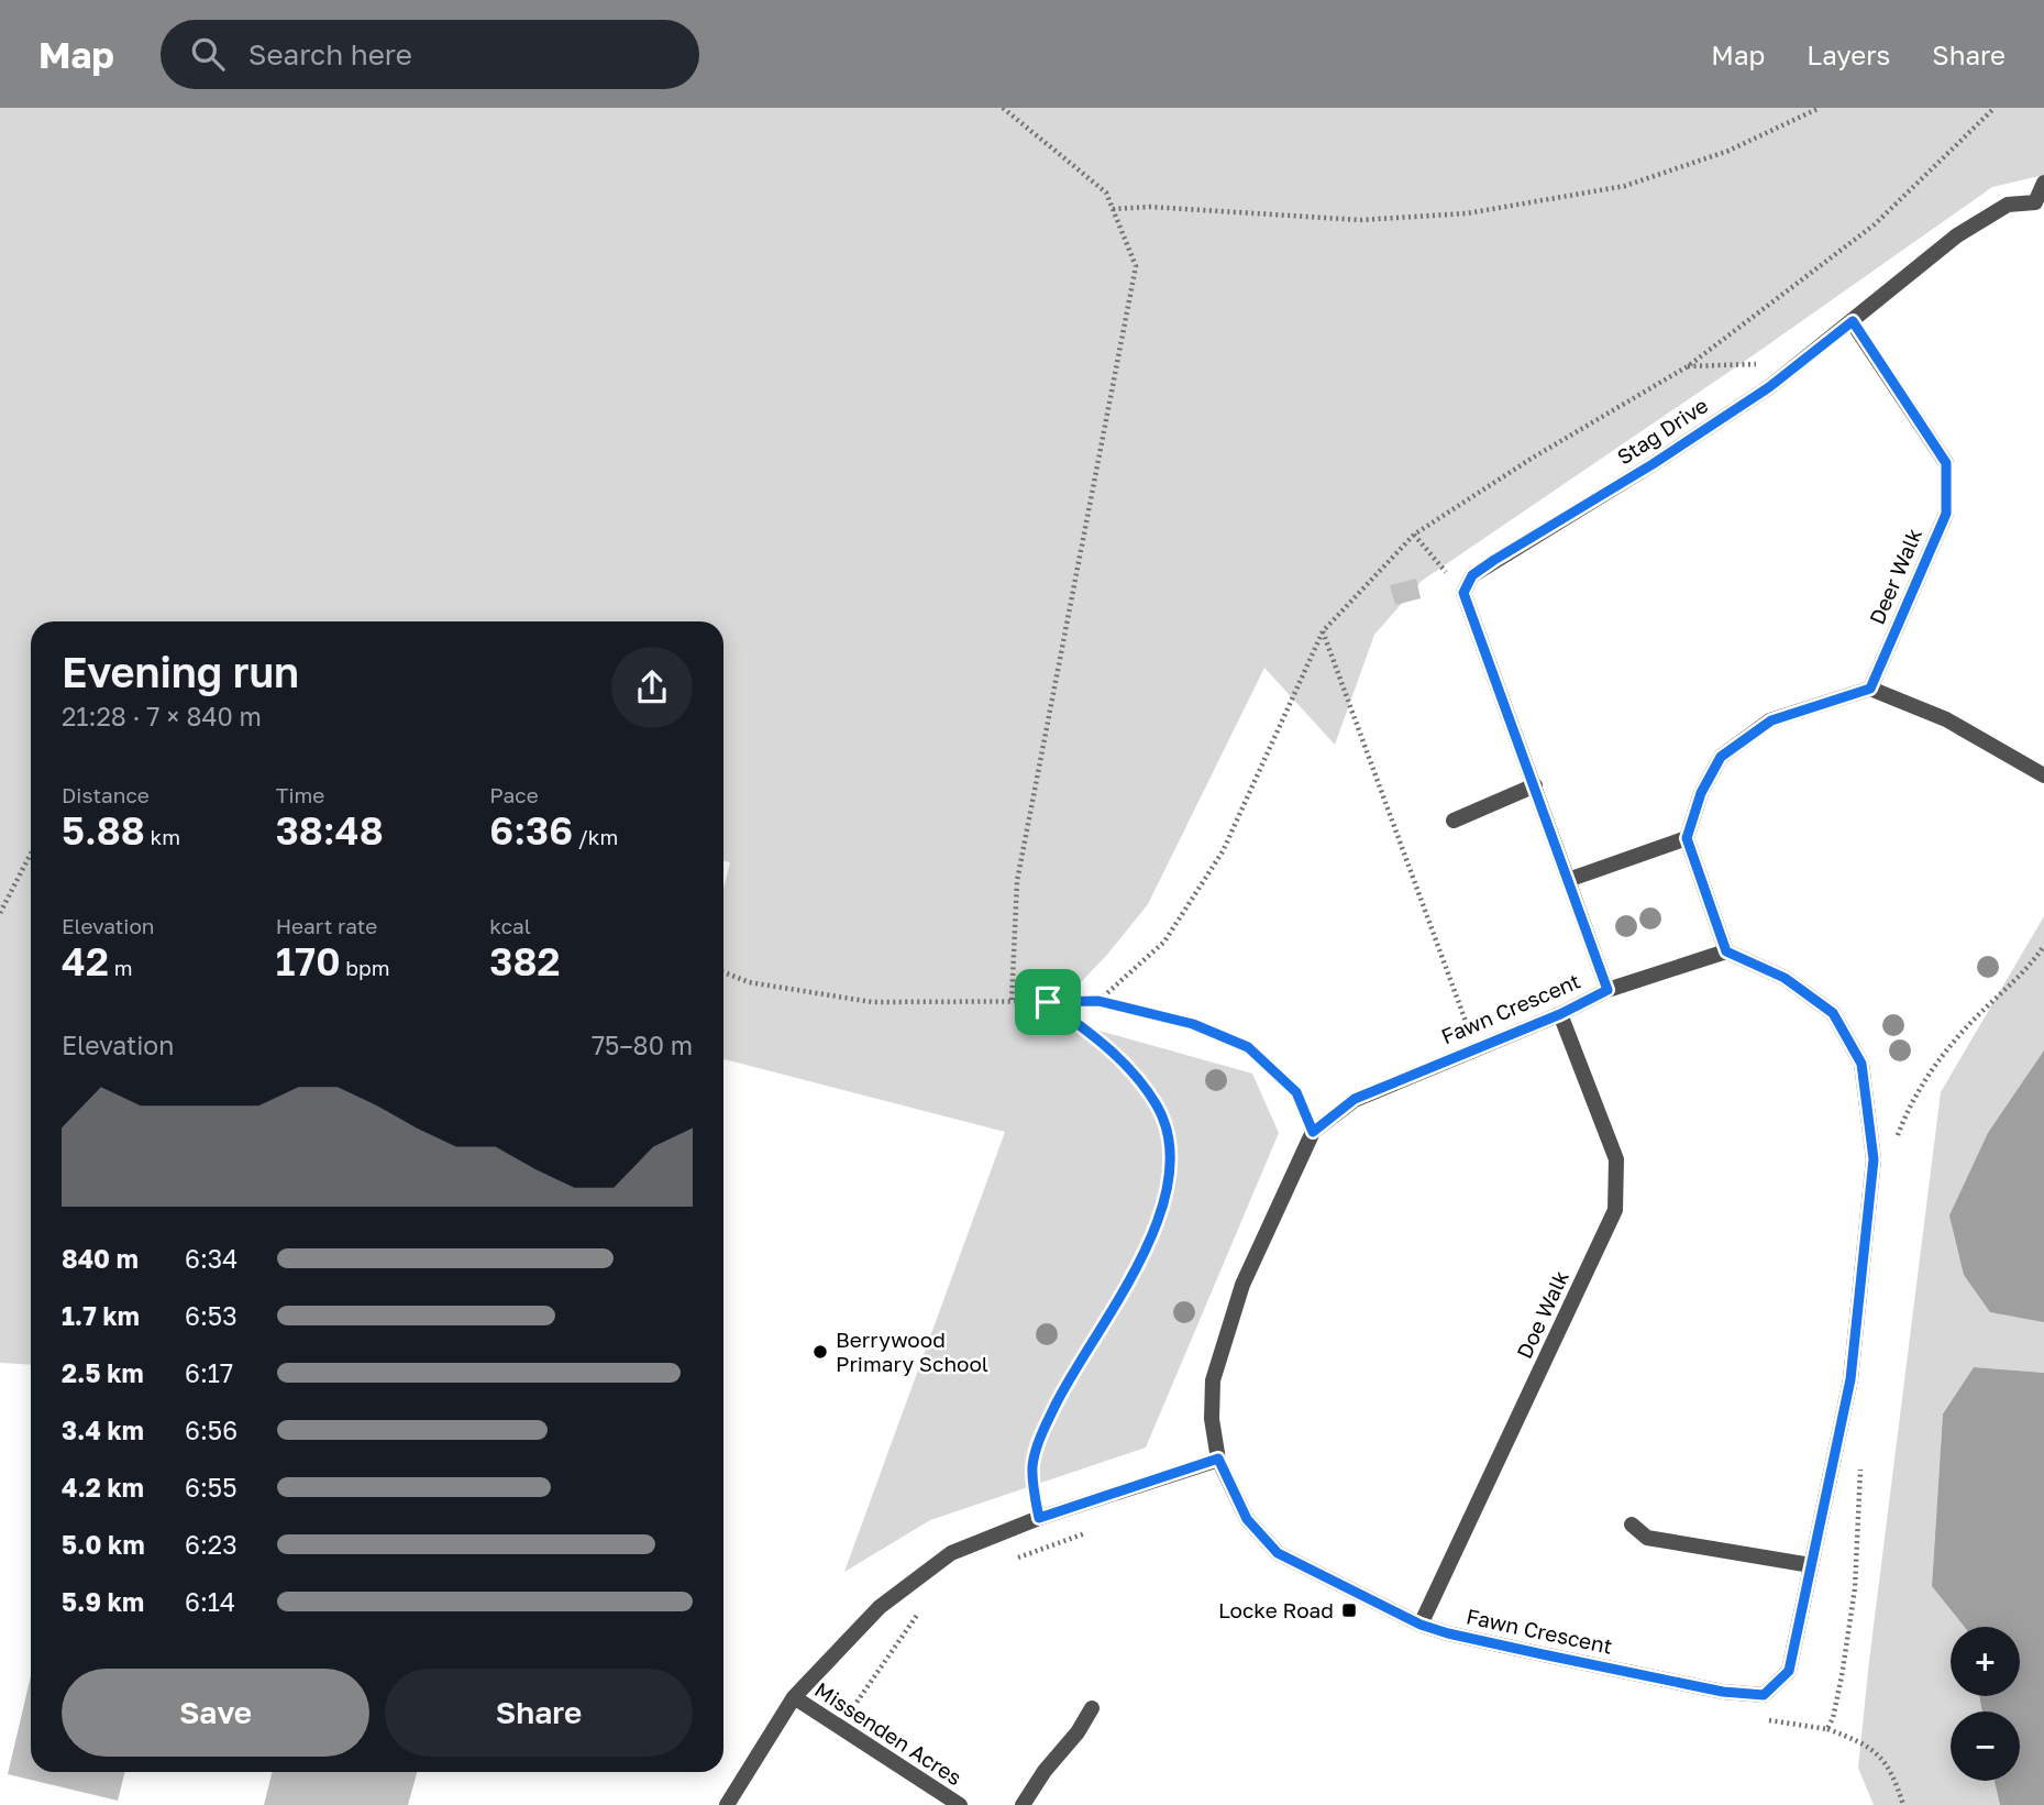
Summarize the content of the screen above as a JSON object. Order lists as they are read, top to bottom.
{
  "streets": {
    "street": [
      "Stag Drive",
      "Deer Walk",
      "Fawn Crescent",
      "Doe Walk",
      "Missenden Acres"
    ]
  },
  "crossings": [
    ["Stag Drive", "Deer Walk"],
    ["Fawn Crescent", "Doe Walk"]
  ],
  "places": {
    "other": ["Berrywood Primary School"],
    "transit": ["Locke Road"]
  },
  "page": {
    "header": "Map",
    "search": "Search here",
    "nav": ["Map", "Layers", "Share"],
    "heading": ["Evening run", "21:28 · 7 × 840 m"],
    "stats": [
      ["Distance", "5.88 km"],
      ["Time", "38:48"],
      ["Pace", "6:36 /km"],
      ["Elevation", "42 m"],
      ["Heart rate", "170 bpm"],
      ["kcal", "382"]
    ],
    "chart": ["Elevation", "75–80 m"],
    "list": [
      {
        "name": "840 m",
        "note": "6:34"
      },
      {
        "name": "1.7 km",
        "note": "6:53"
      },
      {
        "name": "2.5 km",
        "note": "6:17"
      },
      {
        "name": "3.4 km",
        "note": "6:56"
      },
      {
        "name": "4.2 km",
        "note": "6:55"
      },
      {
        "name": "5.0 km",
        "note": "6:23"
      },
      {
        "name": "5.9 km",
        "note": "6:14"
      }
    ],
    "map_buttons": ["+", "−"],
    "buttons": ["Save", "Share"]
  }
}
